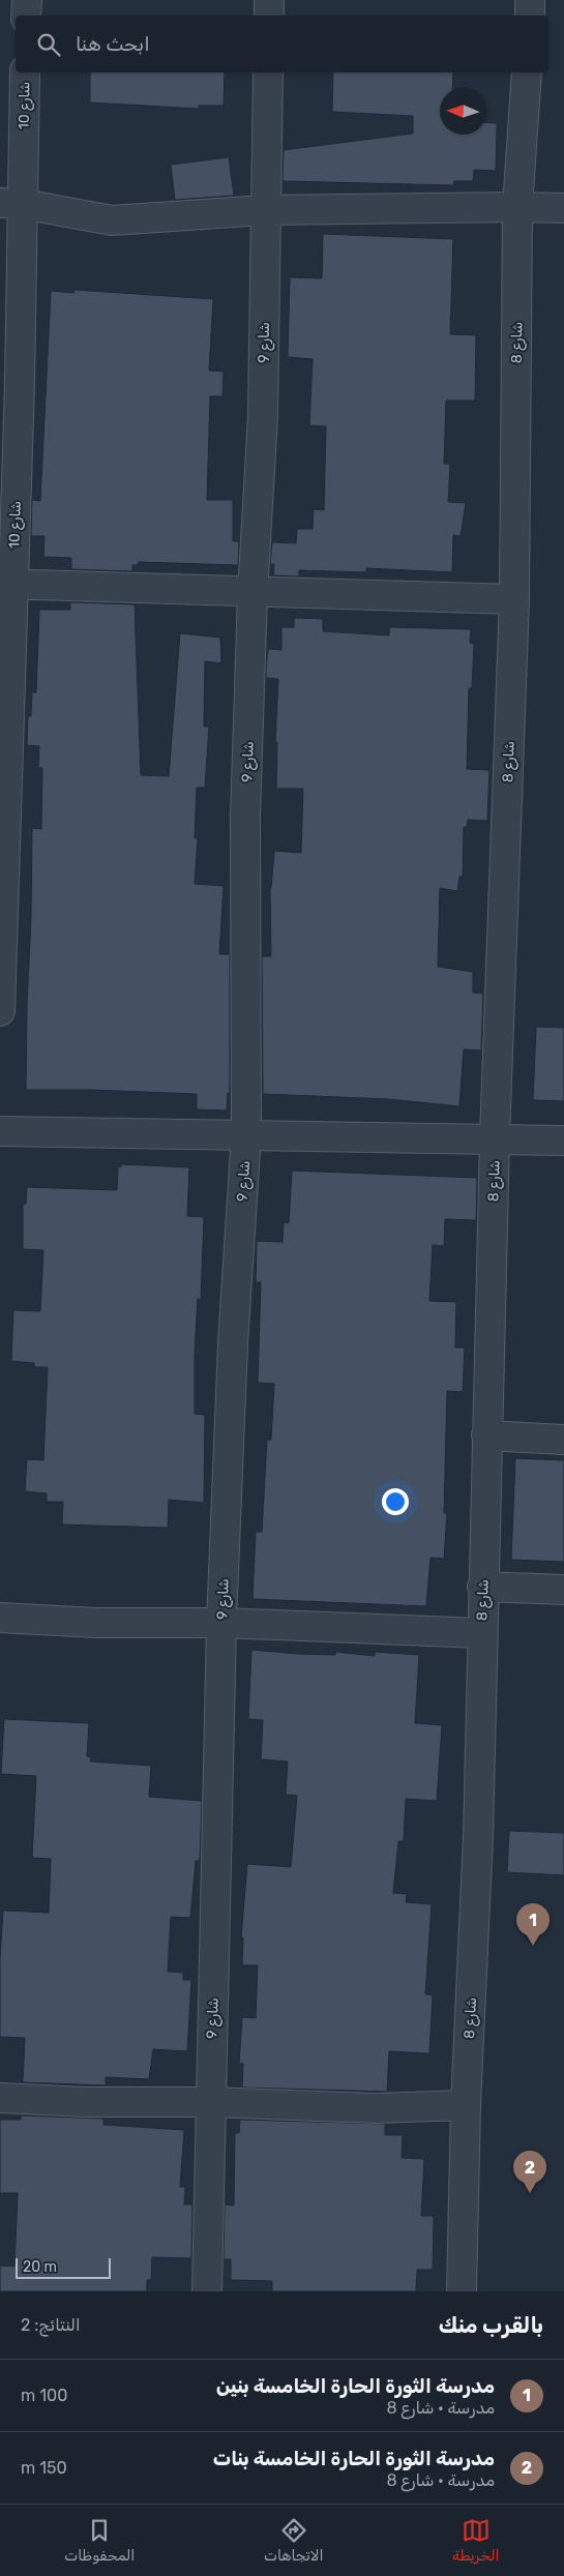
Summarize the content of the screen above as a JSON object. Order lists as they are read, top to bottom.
{
  "streets": {
    "street": ["شارع 10", "شارع 9", "شارع 8"]
  },
  "scale_bar": "20 m",
  "north": "left",
  "page": {
    "search": "ابحث هنا",
    "pins": ["1", "2"],
    "scale": "20 m",
    "heading": ["بالقرب منك", "النتائج: 2"],
    "list": [
      {
        "mark": "1",
        "name": "مدرسة الثورة الحارة الخامسة بنين",
        "note": "مدرسة · شارع 8",
        "value": "100 m"
      },
      {
        "mark": "2",
        "name": "مدرسة الثورة الحارة الخامسة بنات",
        "note": "مدرسة · شارع 8",
        "value": "150 m"
      }
    ],
    "nav": ["الخريطة", "الاتجاهات", "المحفوظات"]
  }
}
